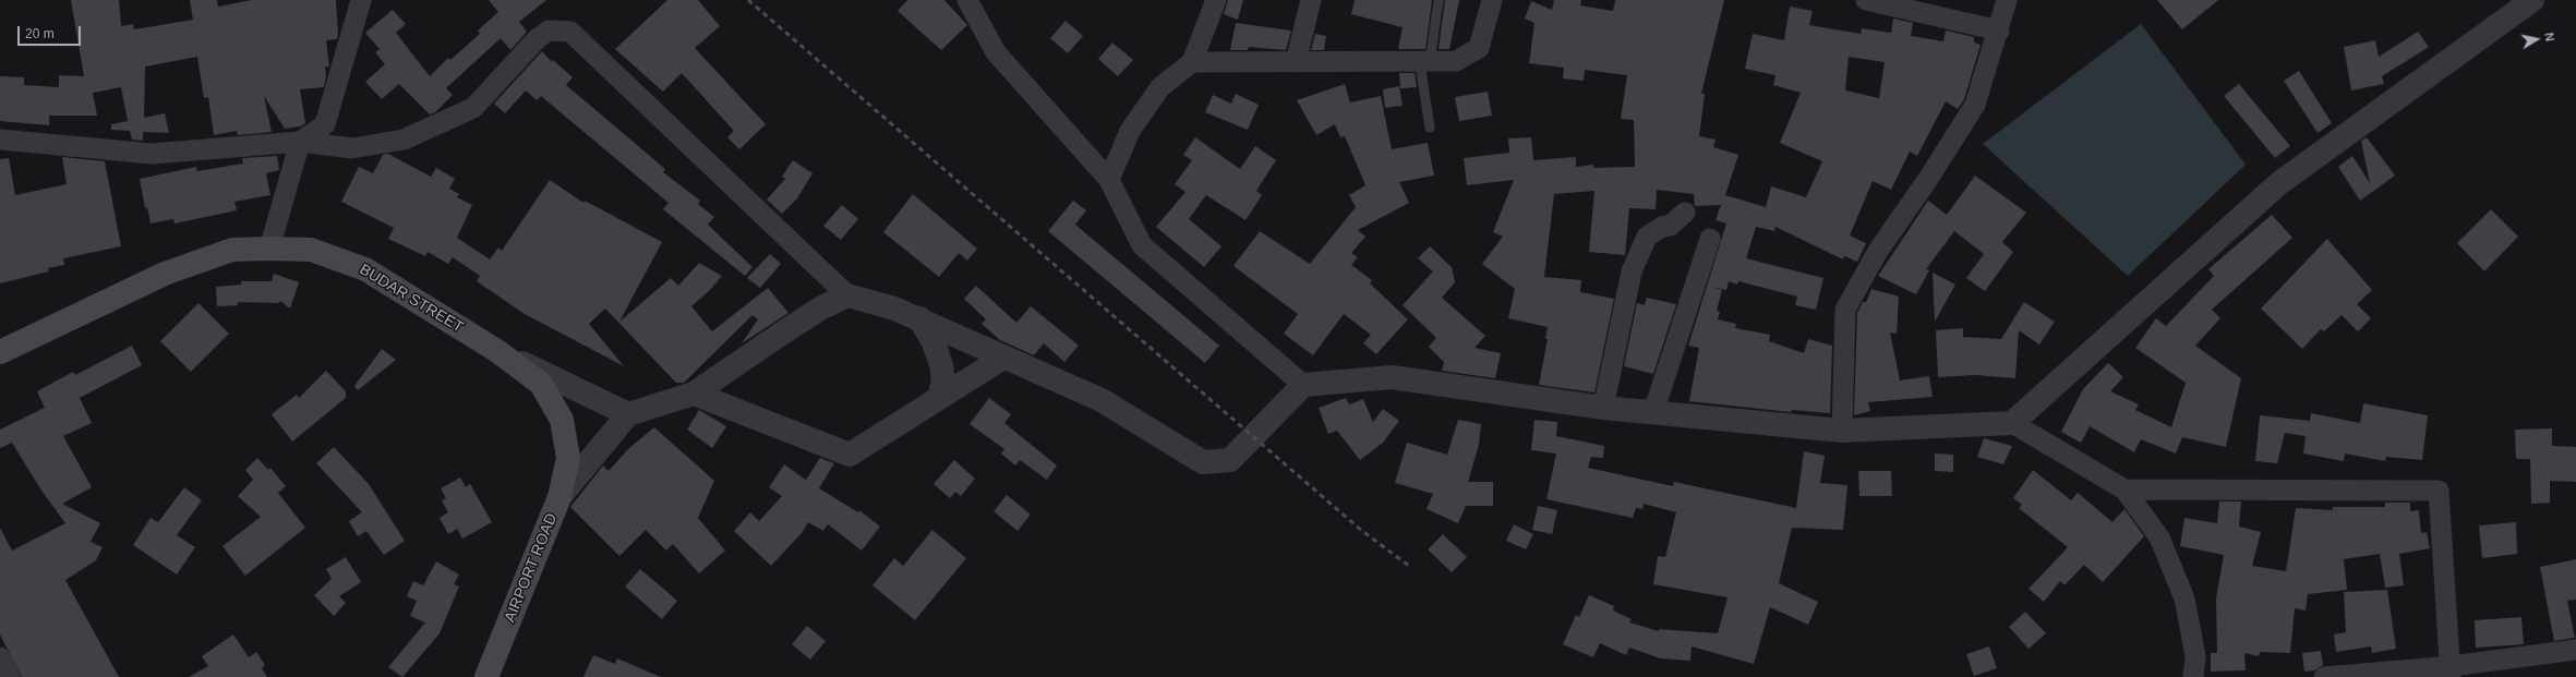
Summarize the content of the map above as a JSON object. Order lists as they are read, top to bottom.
{
  "streets": {
    "main road": ["BUDAR STREET", "AIRPORT ROAD"]
  },
  "crossings": [
    ["BUDAR STREET", "AIRPORT ROAD"]
  ],
  "scale_bar": "20 m",
  "north": "right"
}
